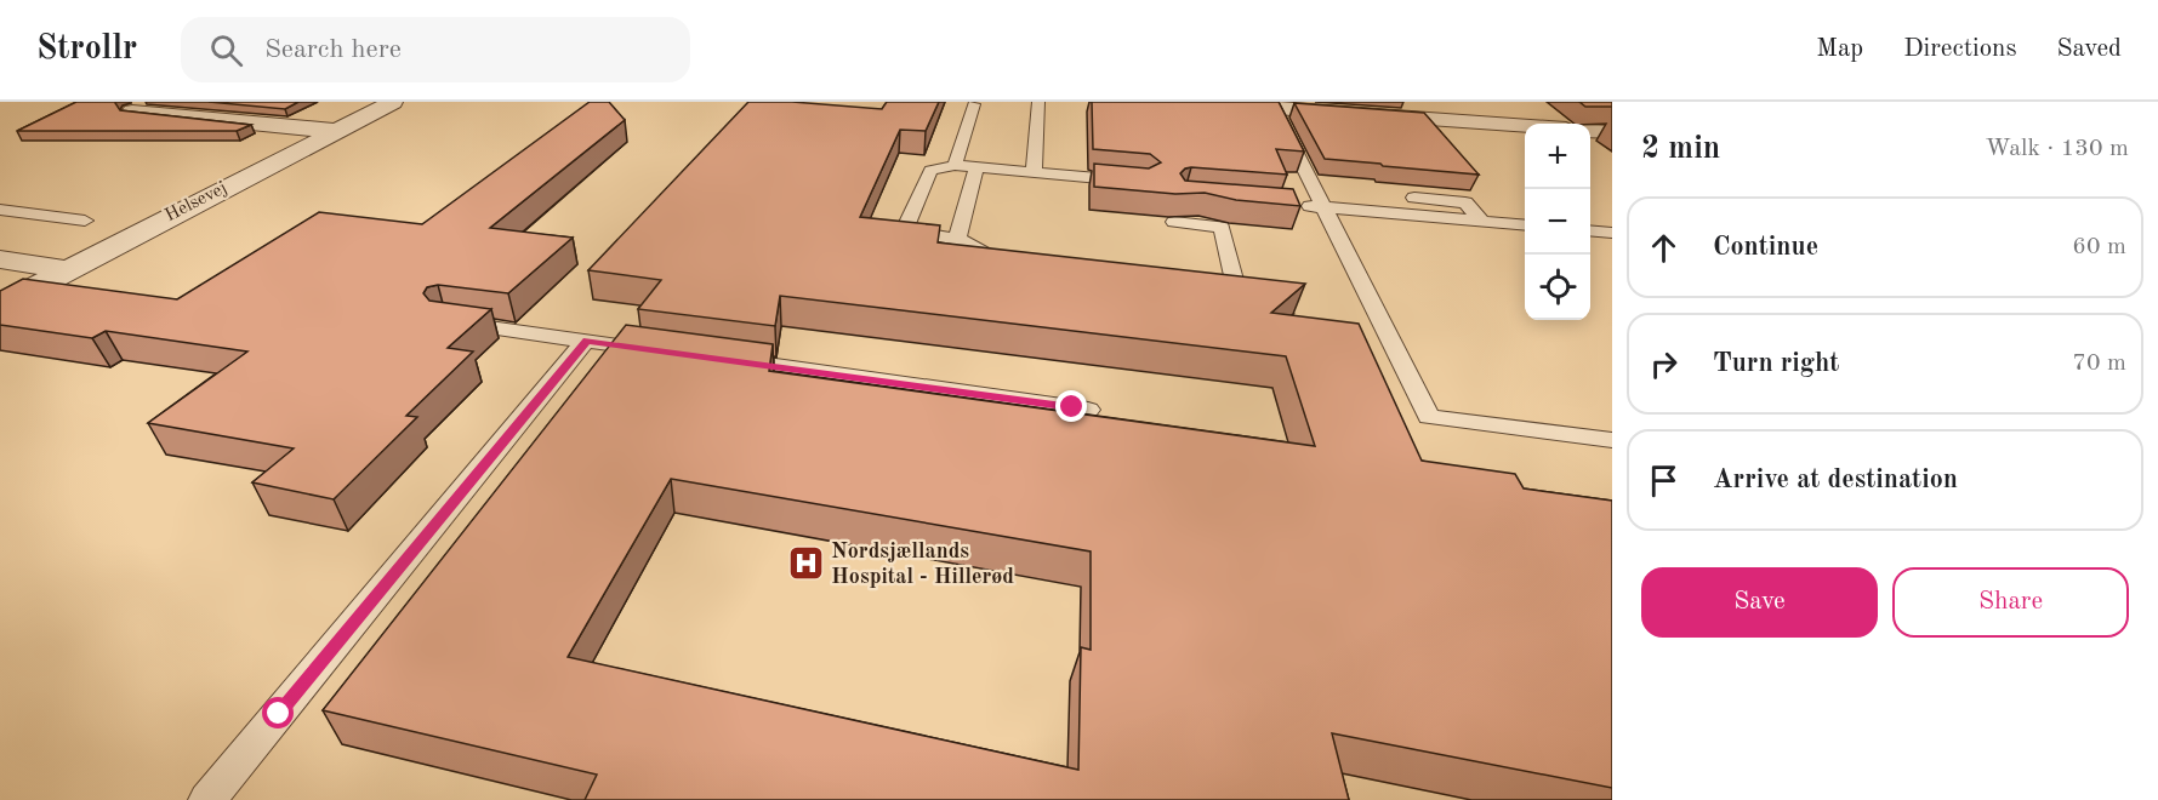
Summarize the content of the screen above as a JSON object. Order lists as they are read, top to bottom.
{
  "streets": {
    "street": ["Helsevej"]
  },
  "places": {
    "hospital": ["Nordsjællands Hospital - Hillerød"]
  },
  "page": {
    "header": "Strollr",
    "search": "Search here",
    "nav": ["Map", "Directions", "Saved"],
    "heading": ["2 min", "Walk · 130 m"],
    "map_buttons": ["+", "−"],
    "list": [
      ["Continue", "60 m"],
      ["Turn right", "70 m"],
      "Arrive at destination"
    ],
    "buttons": ["Save", "Share"]
  }
}
